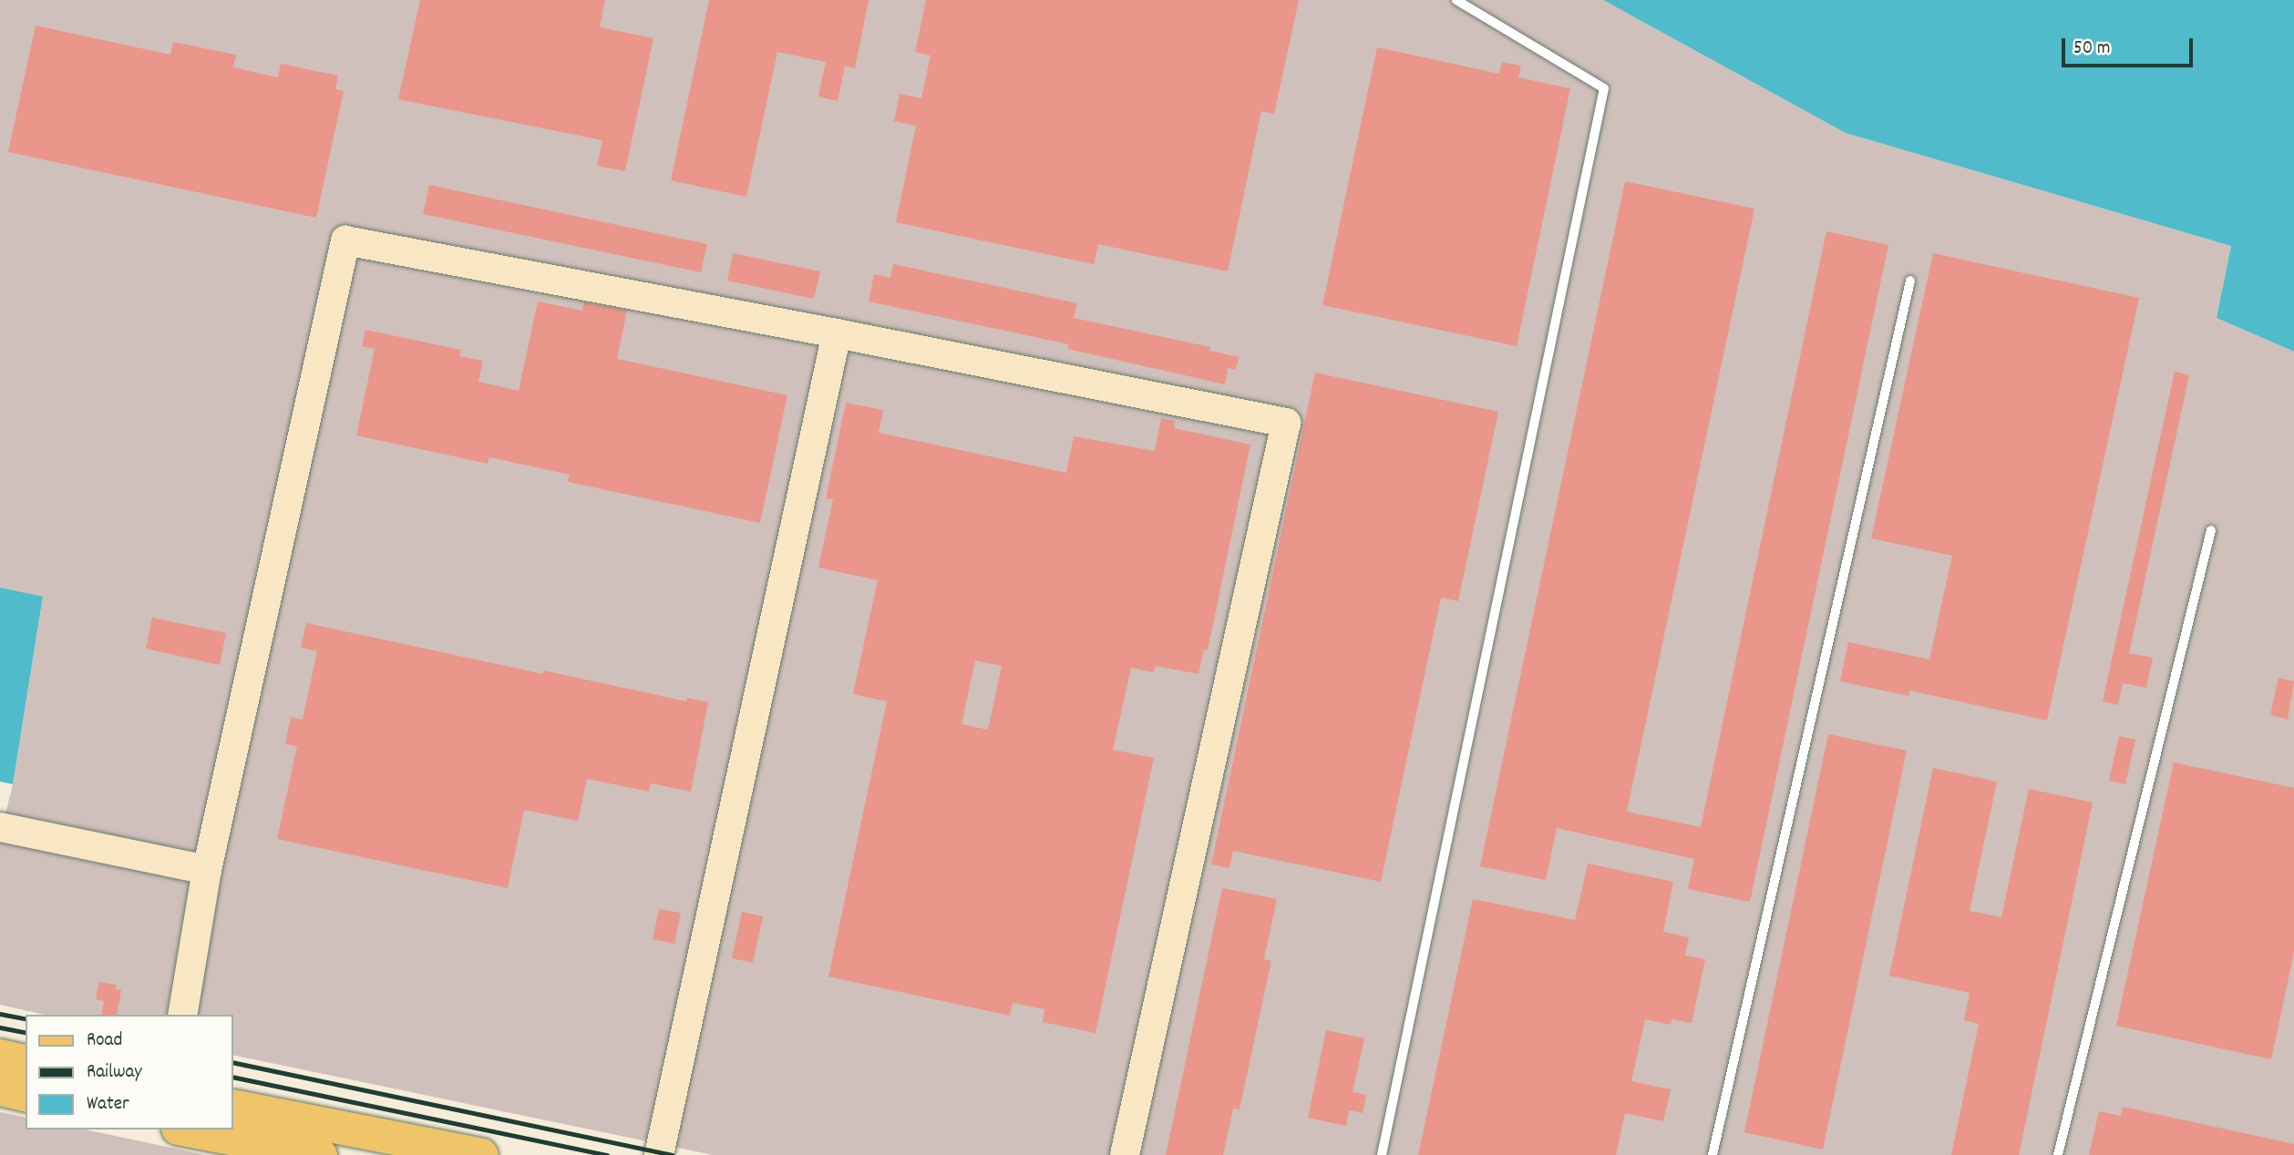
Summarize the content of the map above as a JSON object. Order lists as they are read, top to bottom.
{
  "legend": ["Road", "Railway", "Water"],
  "scale_bar": "50 m"
}
